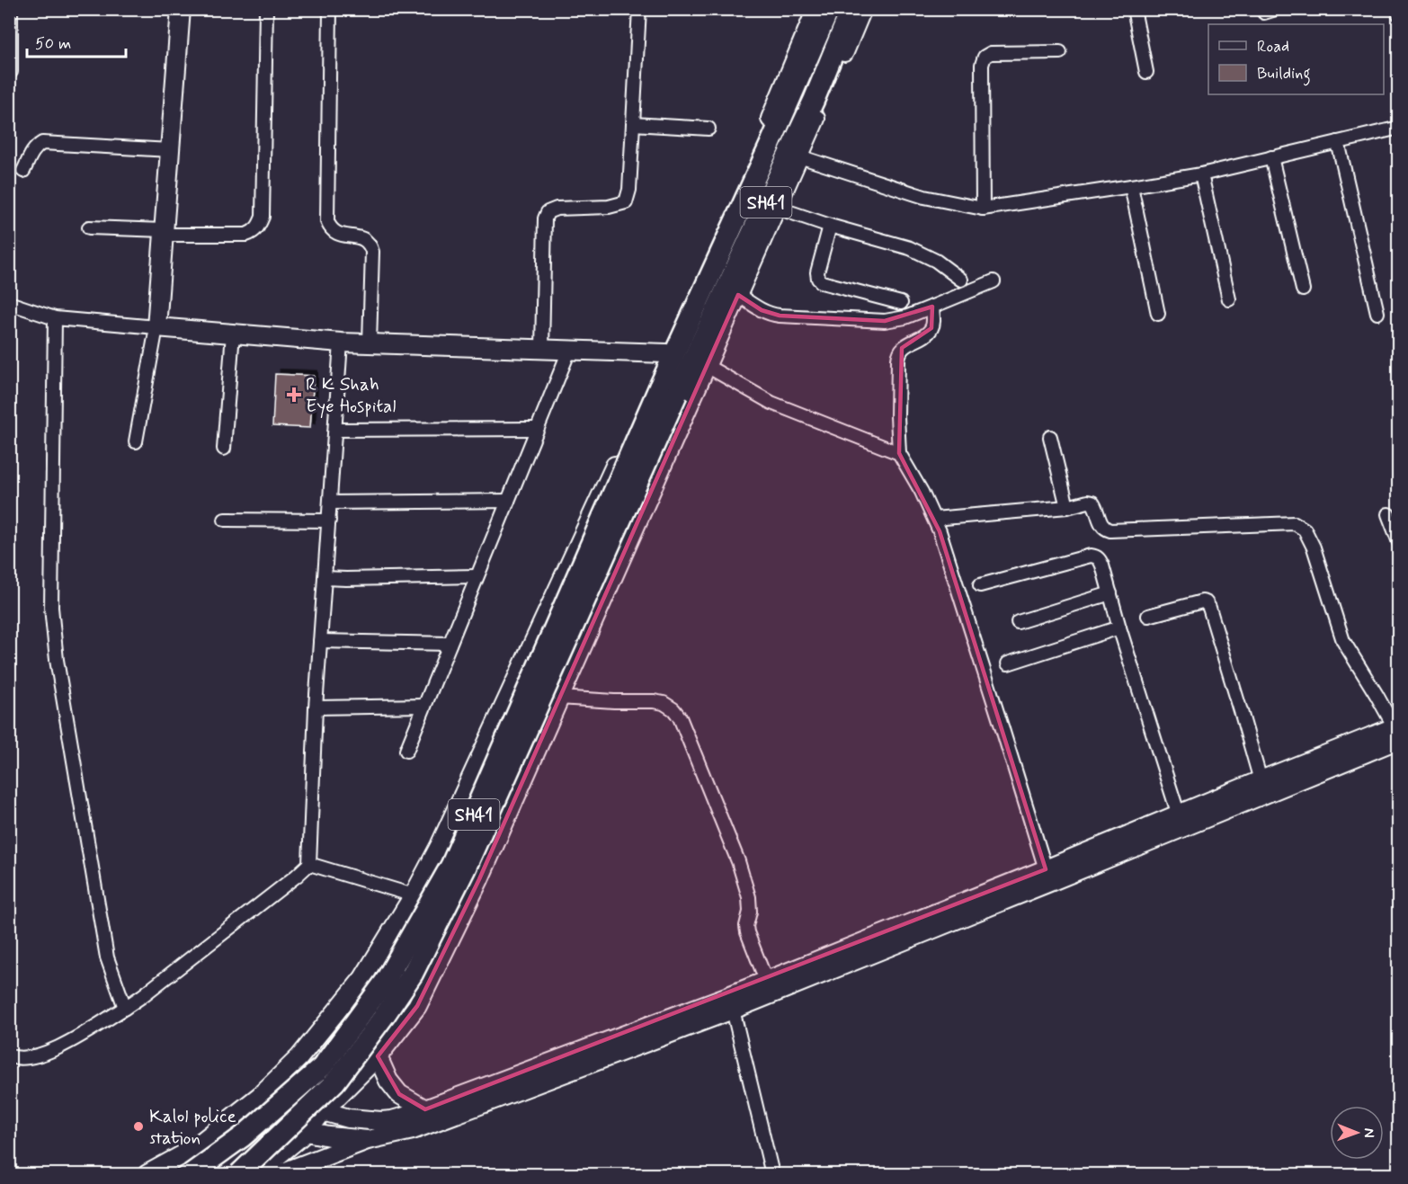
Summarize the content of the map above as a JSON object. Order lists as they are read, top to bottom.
{
  "streets": {
    "main road": ["SH41"]
  },
  "places": {
    "health": ["R K Shah Eye Hospital"],
    "other": ["Kalol police station"]
  },
  "legend": ["Road", "Building"],
  "scale_bar": "50 m",
  "north": "right"
}
